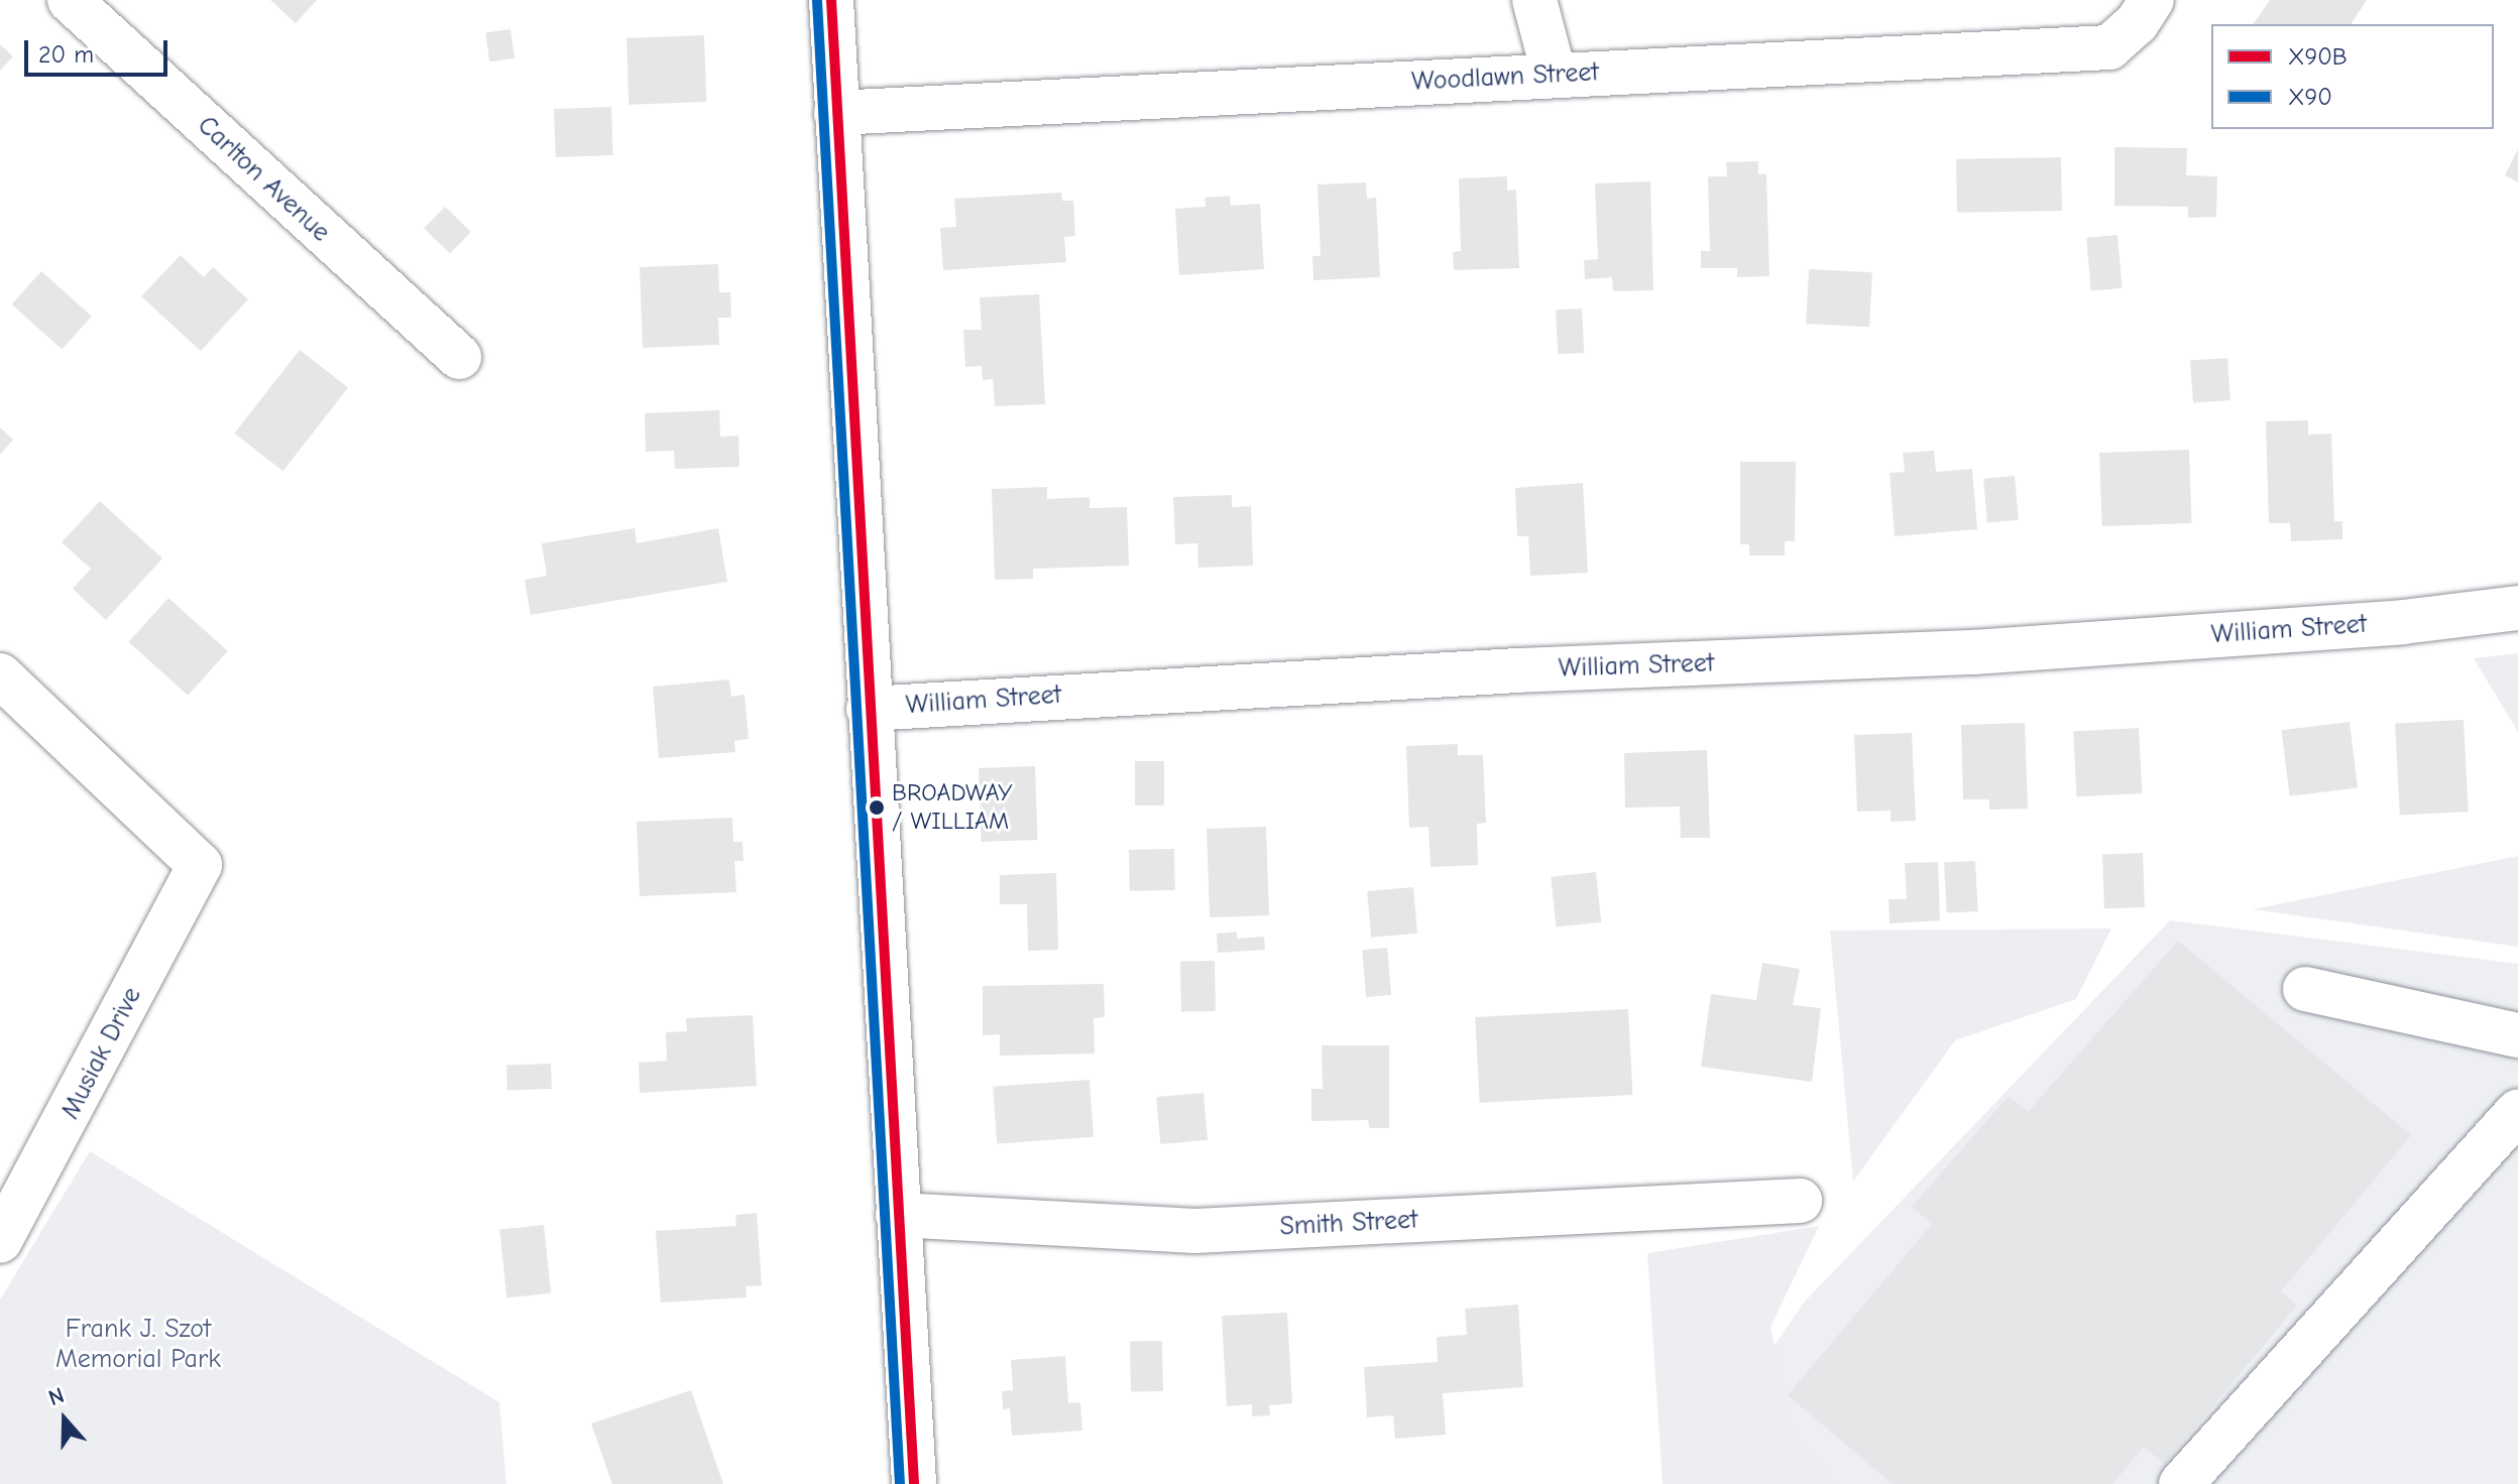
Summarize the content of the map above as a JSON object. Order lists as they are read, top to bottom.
{
  "streets": {
    "street": [
      "Woodlawn Street",
      "Carlton Avenue",
      "William Street",
      "Musiak Drive",
      "Smith Street"
    ]
  },
  "parks": ["Frank J. Szot Memorial Park"],
  "places": ["BROADWAY / WILLIAM"],
  "lines": ["transit line X90B", "transit line X90"],
  "legend": ["X90B", "X90"],
  "scale_bar": "20 m",
  "north": "top"
}
